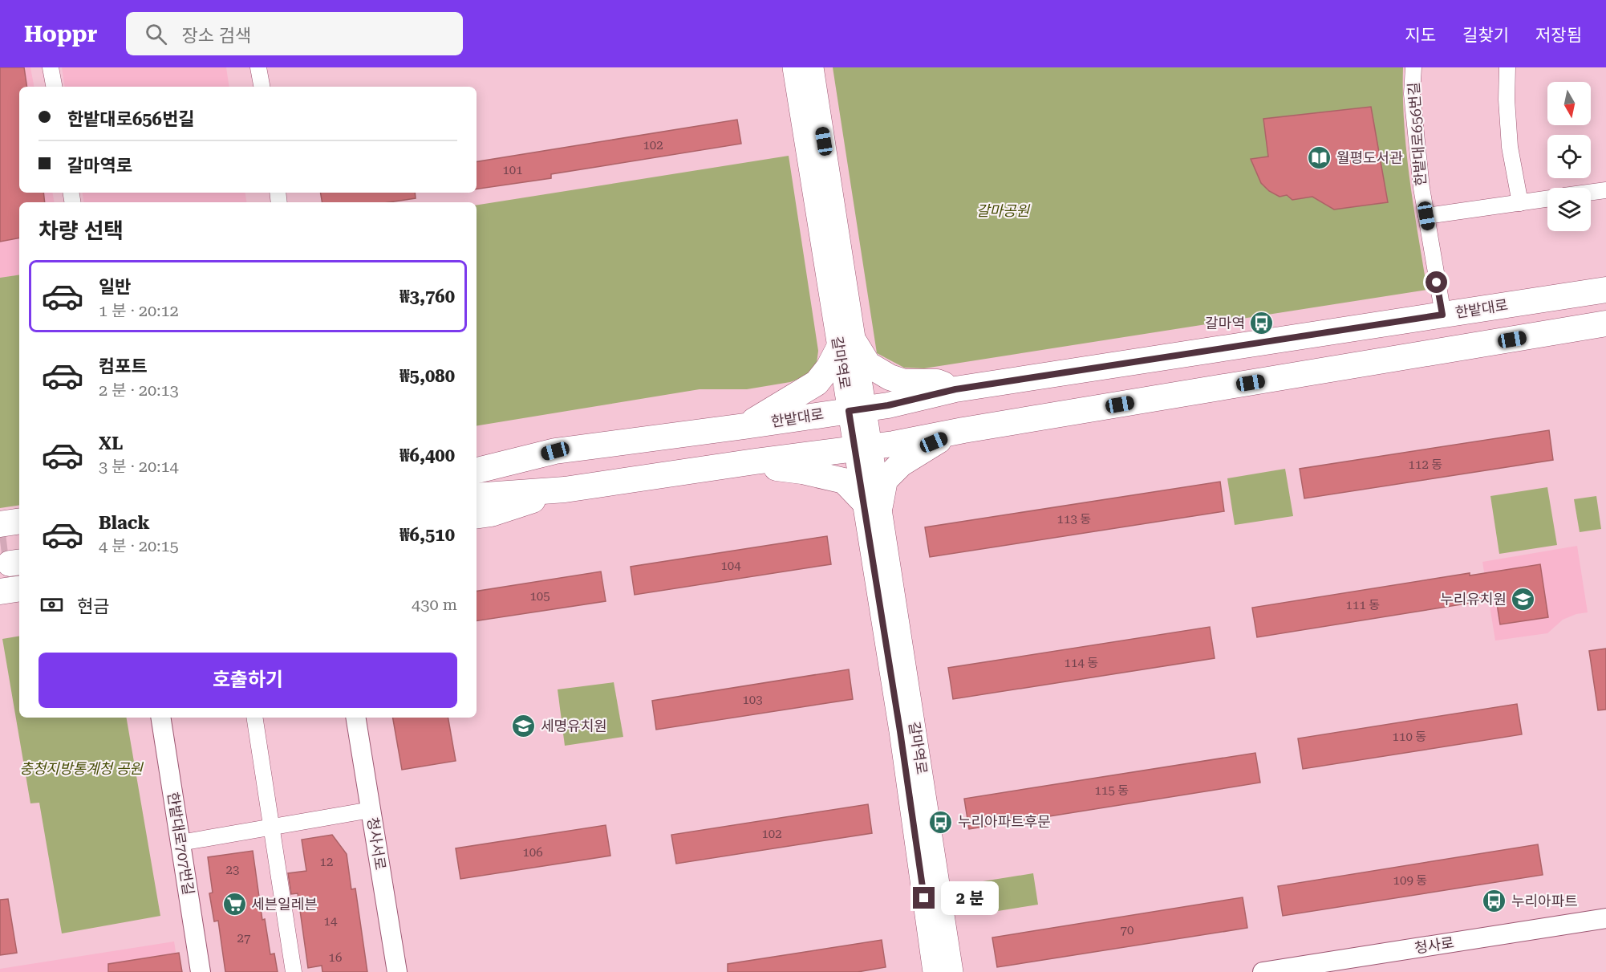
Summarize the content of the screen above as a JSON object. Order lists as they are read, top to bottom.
{
  "streets": {
    "main road": ["한밭대로", "갈마역로"],
    "street": [
      "한밭대로656번길",
      "한밭대로707번길",
      "청사서로",
      "청사로"
    ]
  },
  "crossings": [
    ["한밭대로656번길", "한밭대로"],
    ["한밭대로", "갈마역로"]
  ],
  "parks": ["갈마공원", "충청지방통계청 공원"],
  "places": {
    "library": ["월평도서관"],
    "bus stop": ["갈마역", "누리아파트후문", "누리아파트"],
    "school or university": ["누리유치원", "세명유치원"],
    "supermarket": ["세븐일레븐"]
  },
  "house_numbers": [
    "102",
    "101",
    "112 동",
    "113 동",
    "104",
    "105",
    "111 동",
    "114 동",
    "103",
    "110 동",
    "115 동",
    "102",
    "106",
    "12",
    "23",
    "109 동",
    "14",
    "70",
    "27",
    "16"
  ],
  "north": "bottom",
  "page": {
    "header": "Hoppr",
    "search": "장소 검색",
    "nav": ["지도", "길찾기", "저장됨"],
    "banner": ["한밭대로656번길", "갈마역로"],
    "heading": "차량 선택",
    "list": [
      {
        "name": "일반",
        "note": "1 분 · 20:12",
        "value": "₩3,760"
      },
      {
        "name": "컴포트",
        "note": "2 분 · 20:13",
        "value": "₩5,080"
      },
      {
        "name": "XL",
        "note": "3 분 · 20:14",
        "value": "₩6,400"
      },
      {
        "name": "Black",
        "note": "4 분 · 20:15",
        "value": "₩6,510"
      }
    ],
    "pay": ["현금", "430 m"],
    "buttons": "호출하기",
    "bubble": "2 분"
  }
}
